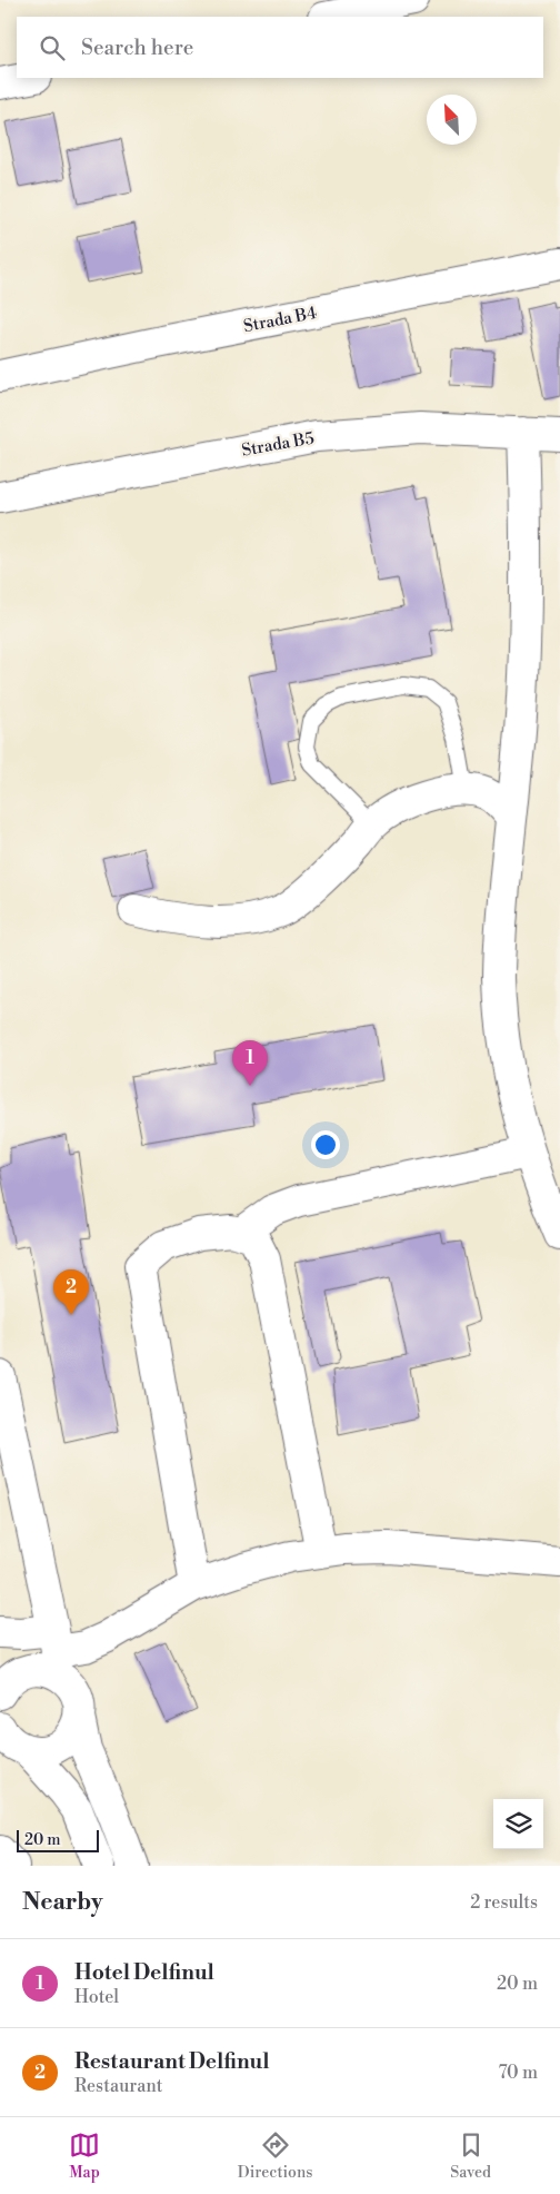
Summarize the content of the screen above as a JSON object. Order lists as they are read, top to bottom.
{
  "streets": {
    "street": ["Strada B4", "Strada B5"]
  },
  "scale_bar": "20 m",
  "north": "top left",
  "page": {
    "search": "Search here",
    "pins": ["1", "2"],
    "scale": "20 m",
    "heading": ["Nearby", "2 results"],
    "list": [
      {
        "mark": "1",
        "name": "Hotel Delfinul",
        "note": "Hotel",
        "value": "20 m"
      },
      {
        "mark": "2",
        "name": "Restaurant Delfinul",
        "note": "Restaurant",
        "value": "70 m"
      }
    ],
    "nav": ["Map", "Directions", "Saved"]
  }
}
